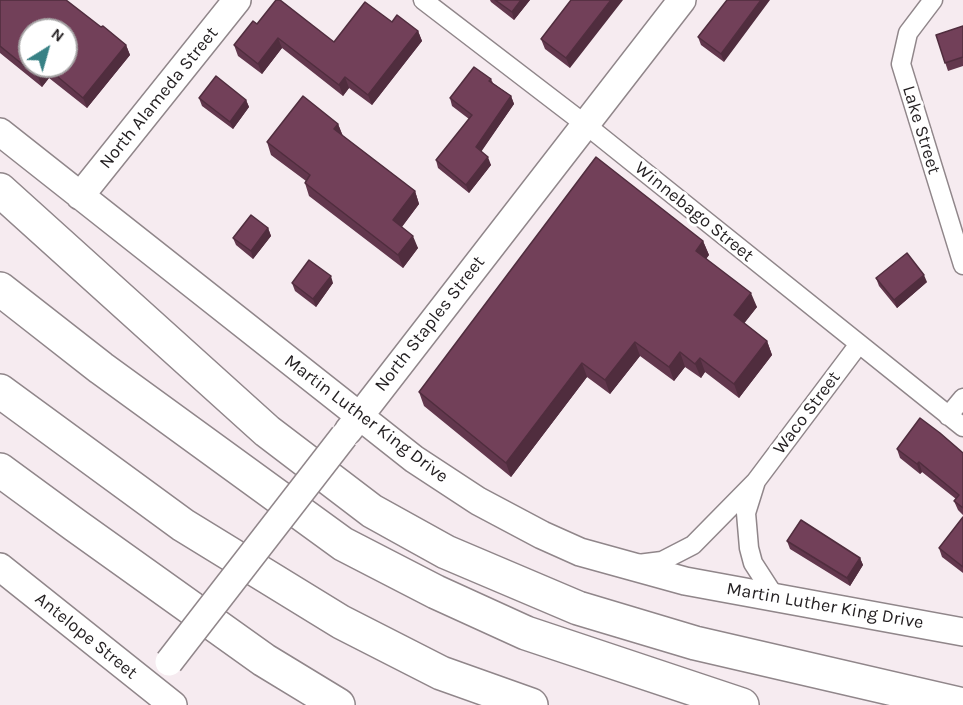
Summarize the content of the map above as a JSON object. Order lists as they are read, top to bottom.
{
  "streets": {
    "main road": [
      "North Alameda Street",
      "North Staples Street",
      "Martin Luther King Drive",
      "Antelope Street"
    ],
    "street": ["Lake Street", "Winnebago Street", "Waco Street"]
  },
  "crossings": [
    ["North Alameda Street", "Martin Luther King Drive"],
    ["Winnebago Street", "North Staples Street"],
    ["Winnebago Street", "Waco Street"],
    ["North Staples Street", "Martin Luther King Drive"],
    ["North Staples Street", "Antelope Street"],
    ["Waco Street", "Martin Luther King Drive"]
  ],
  "north": "top right"
}
